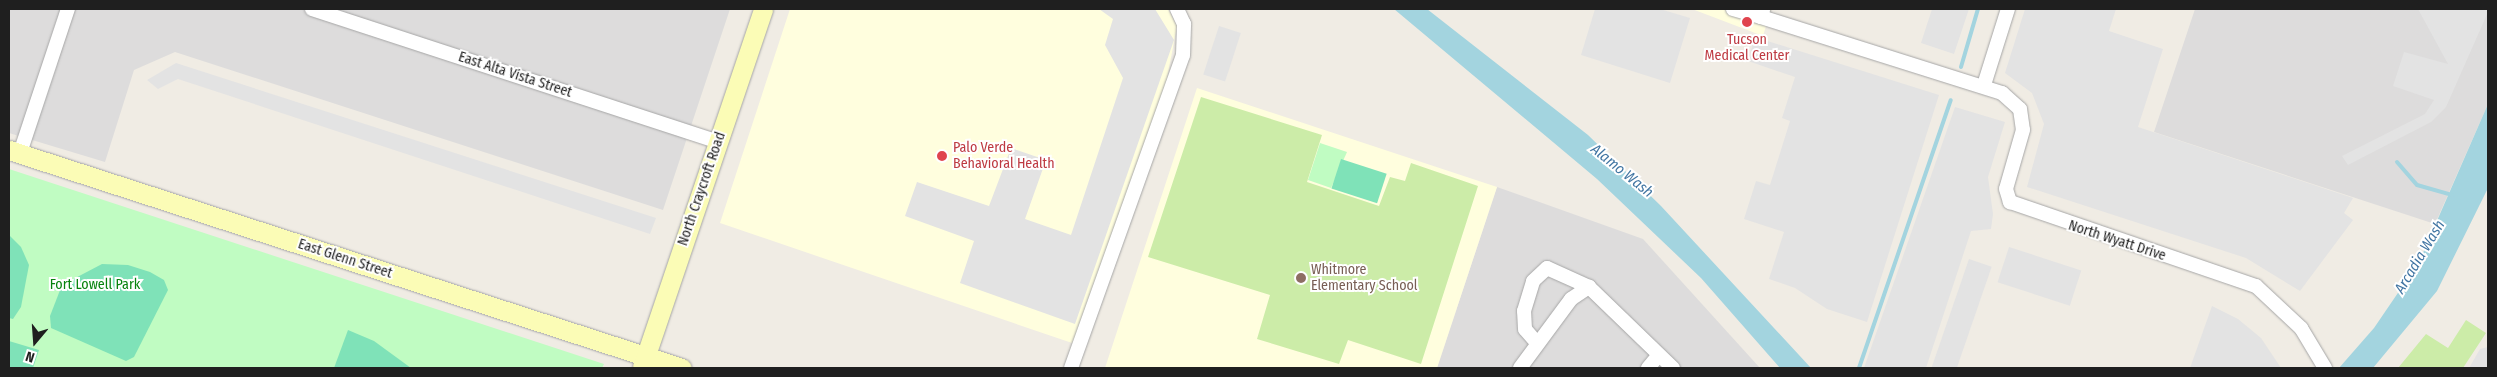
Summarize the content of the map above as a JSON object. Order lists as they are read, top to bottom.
{
  "streets": {
    "street": [
      "East Alta Vista Street",
      "North Craycroft Road",
      "North Wyatt Drive",
      "East Glenn Street"
    ]
  },
  "crossings": [
    ["East Alta Vista Street", "North Craycroft Road"],
    ["North Craycroft Road", "East Glenn Street"]
  ],
  "water": ["Alamo Wash", "Arcadia Wash"],
  "parks": ["Fort Lowell Park"],
  "places": ["Tucson Medical Center", "Palo Verde Behavioral Health", "Whitmore Elementary School"],
  "north": "bottom"
}
